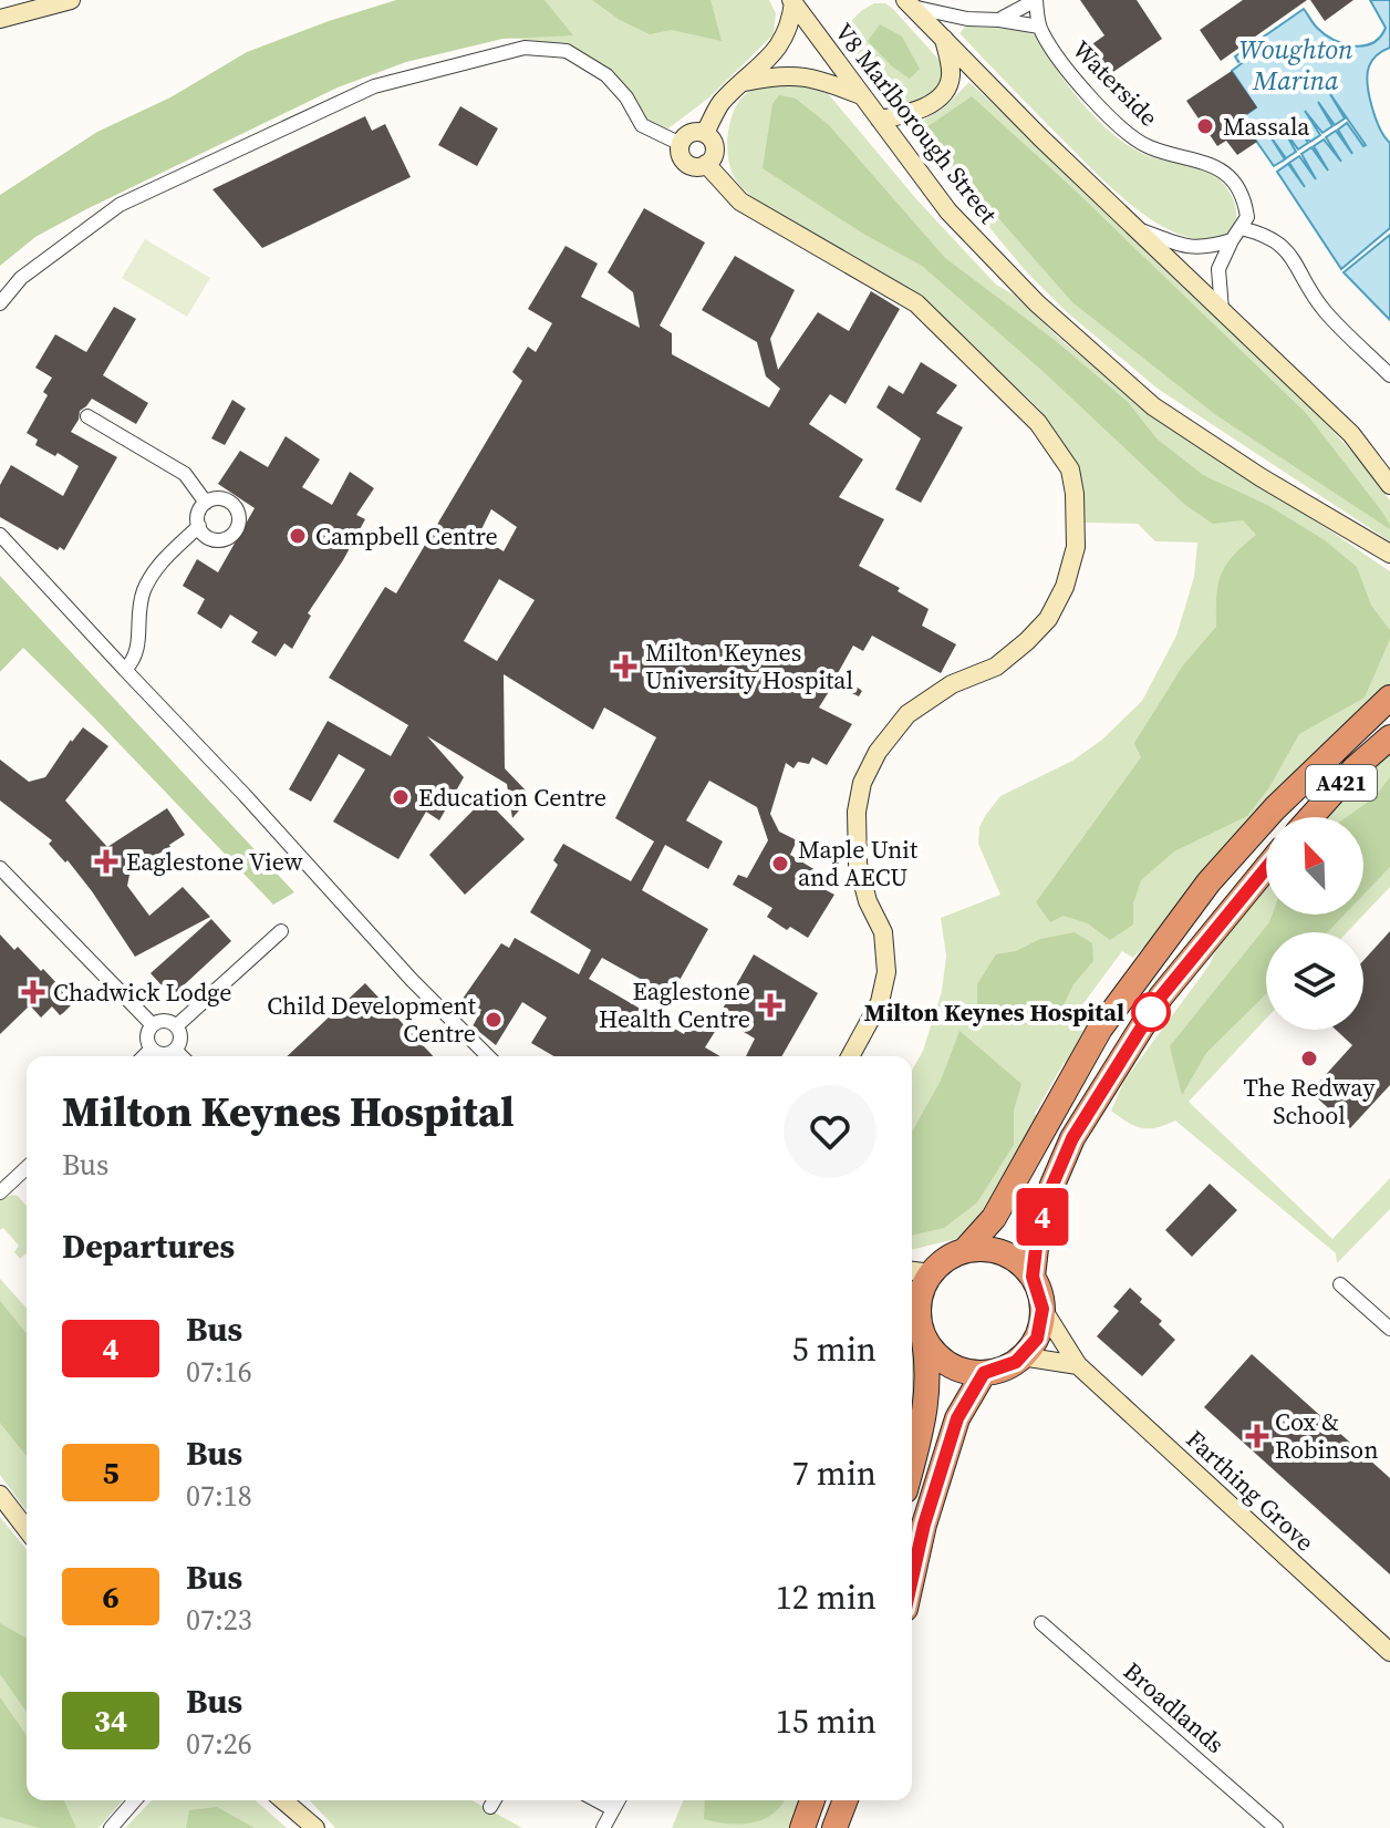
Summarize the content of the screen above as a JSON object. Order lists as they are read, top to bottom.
{
  "streets": {
    "highway": ["A421"],
    "street": [
      "Waterside",
      "V8 Marlborough Street",
      "Farthing Grove",
      "Broadlands"
    ]
  },
  "crossings": [
    ["A421", "Farthing Grove"]
  ],
  "water": ["Woughton Marina"],
  "places": {
    "other": [
      "Massala",
      "Campbell Centre",
      "Education Centre",
      "Maple Unit and AECU",
      "Milton Keynes Hospital",
      "Child Development Centre",
      "The Redway School"
    ],
    "health": [
      "Milton Keynes University Hospital",
      "Eaglestone View",
      "Chadwick Lodge",
      "Eaglestone Health Centre",
      "Cox & Robinson"
    ]
  },
  "lines": ["bus line 4"],
  "north": "top left",
  "page": {
    "on_map": "4",
    "heading": [
      ["Milton Keynes Hospital", "Bus"],
      "Departures"
    ],
    "list": [
      {
        "mark": "4",
        "name": "Bus",
        "note": "07:16",
        "value": "5 min"
      },
      {
        "mark": "5",
        "name": "Bus",
        "note": "07:18",
        "value": "7 min"
      },
      {
        "mark": "6",
        "name": "Bus",
        "note": "07:23",
        "value": "12 min"
      },
      {
        "mark": "34",
        "name": "Bus",
        "note": "07:26",
        "value": "15 min"
      }
    ]
  }
}
